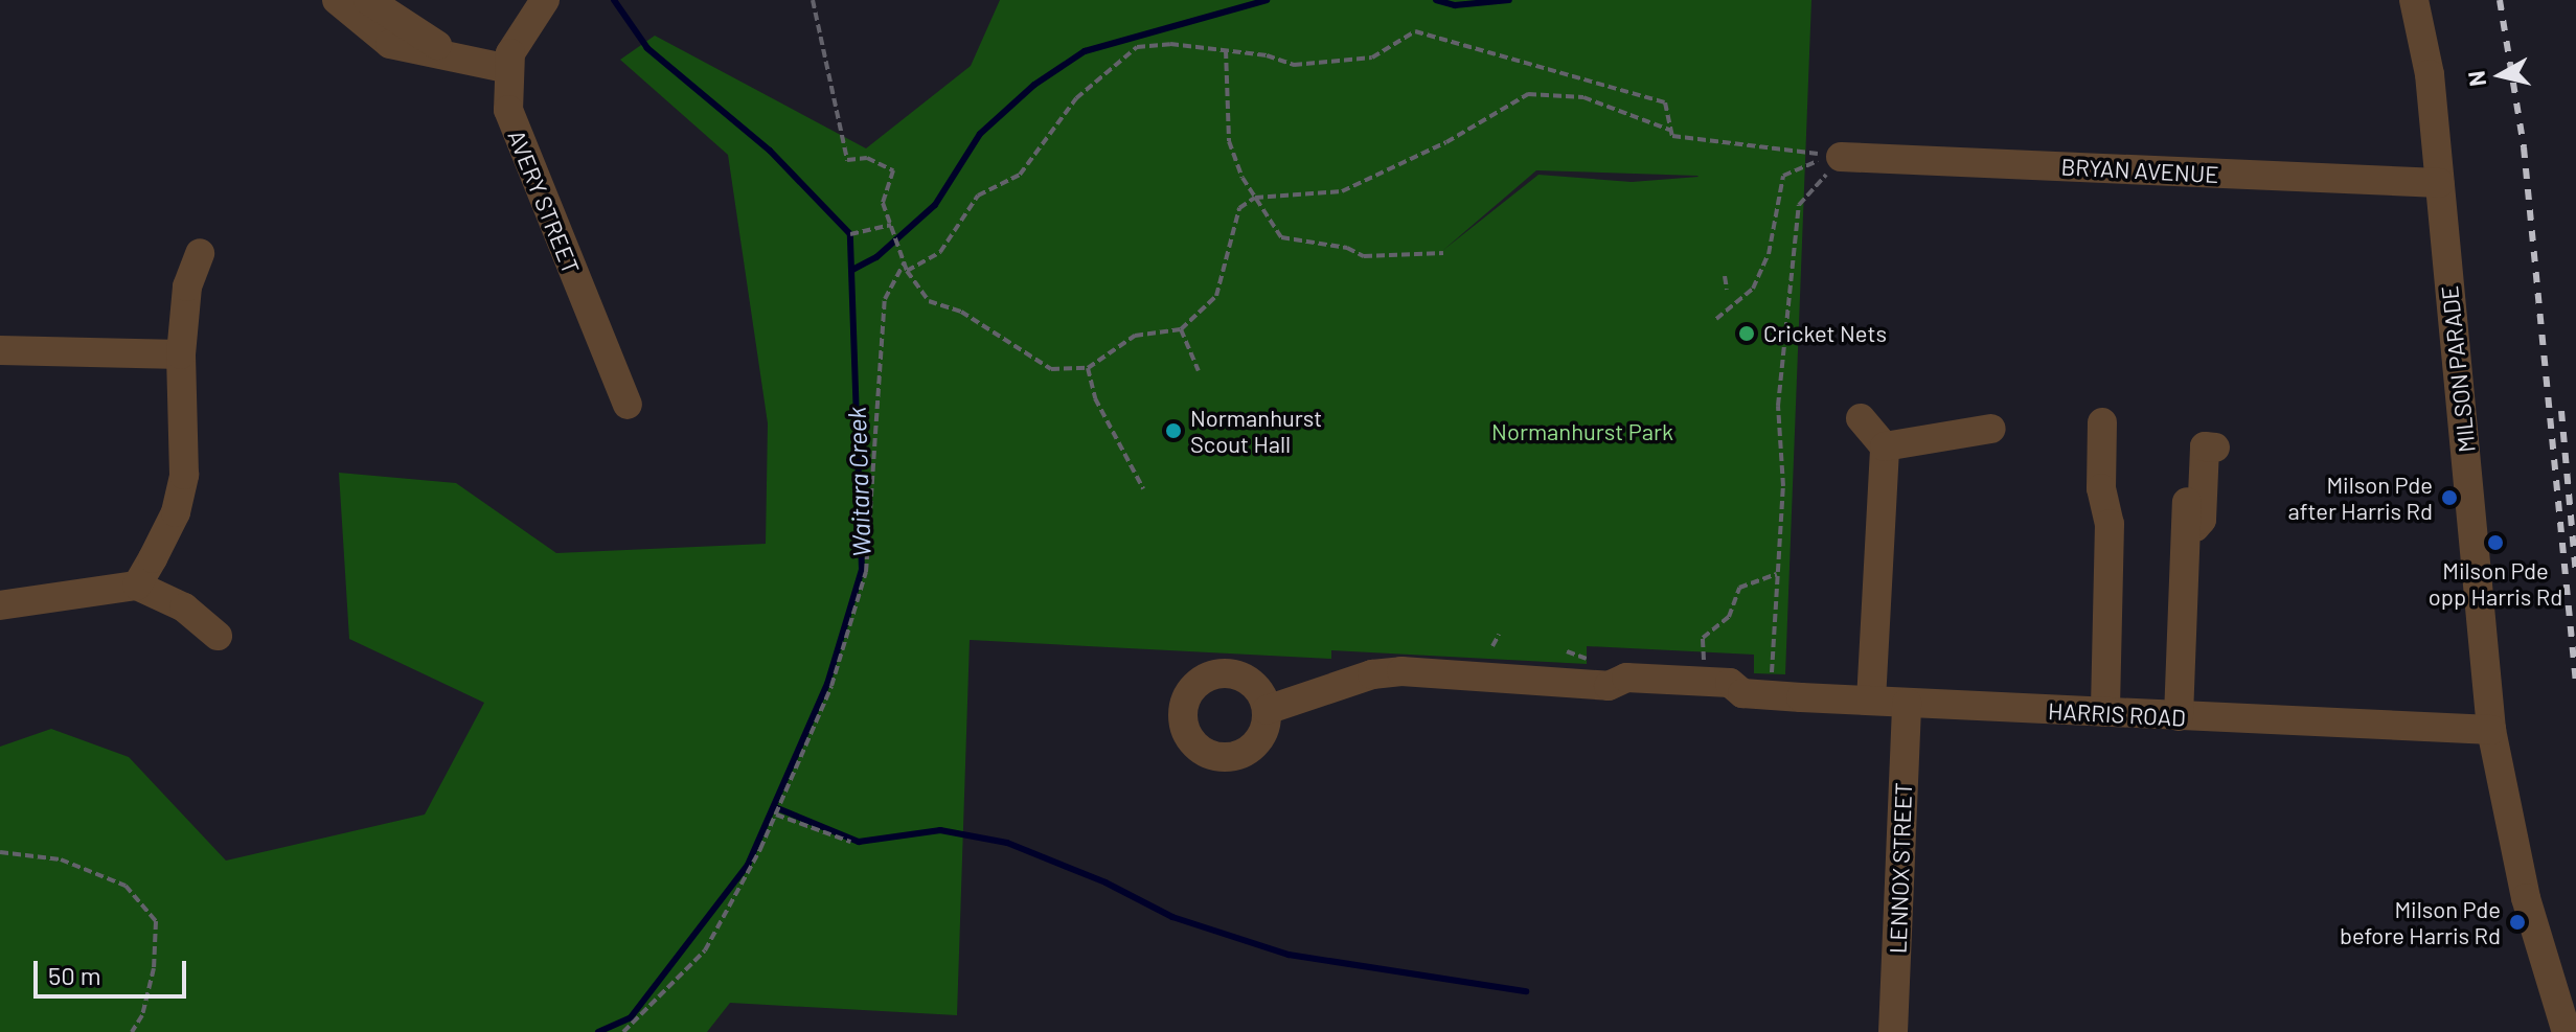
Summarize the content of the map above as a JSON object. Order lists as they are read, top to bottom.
{
  "streets": {
    "street": [
      "BRYAN AVENUE",
      "AVERY STREET",
      "MILSON PARADE",
      "HARRIS ROAD",
      "LENNOX STREET"
    ]
  },
  "crossings": [
    ["BRYAN AVENUE", "MILSON PARADE"],
    ["MILSON PARADE", "HARRIS ROAD"],
    ["HARRIS ROAD", "LENNOX STREET"]
  ],
  "water": ["Waitara Creek"],
  "parks": ["Normanhurst Park"],
  "places": [
    "Cricket Nets",
    "Normanhurst Scout Hall",
    "Milson Pde after Harris Rd",
    "Milson Pde opp Harris Rd",
    "Milson Pde before Harris Rd"
  ],
  "scale_bar": "50 m",
  "north": "left"
}
